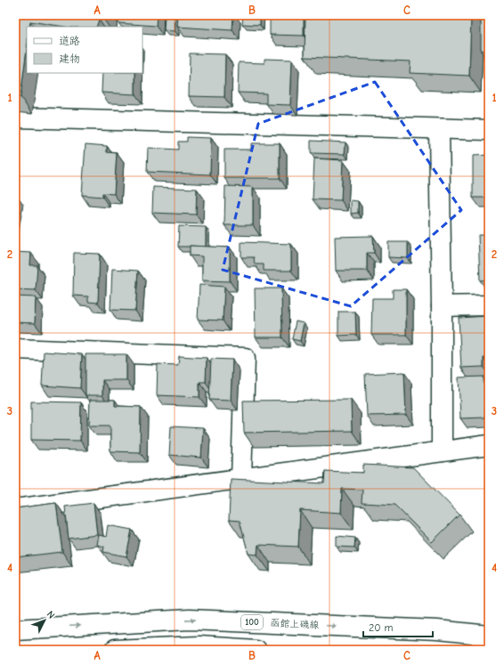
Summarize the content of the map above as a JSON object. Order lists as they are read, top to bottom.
{
  "streets": {
    "street": ["100", "函館上磯線"]
  },
  "legend": ["道路", "建物"],
  "scale_bar": "20 m",
  "north": "top right",
  "grid": {
    "columns": ["A", "B", "C"],
    "rows": [
      "1",
      "2",
      "3",
      "4"
    ]
  }
}
